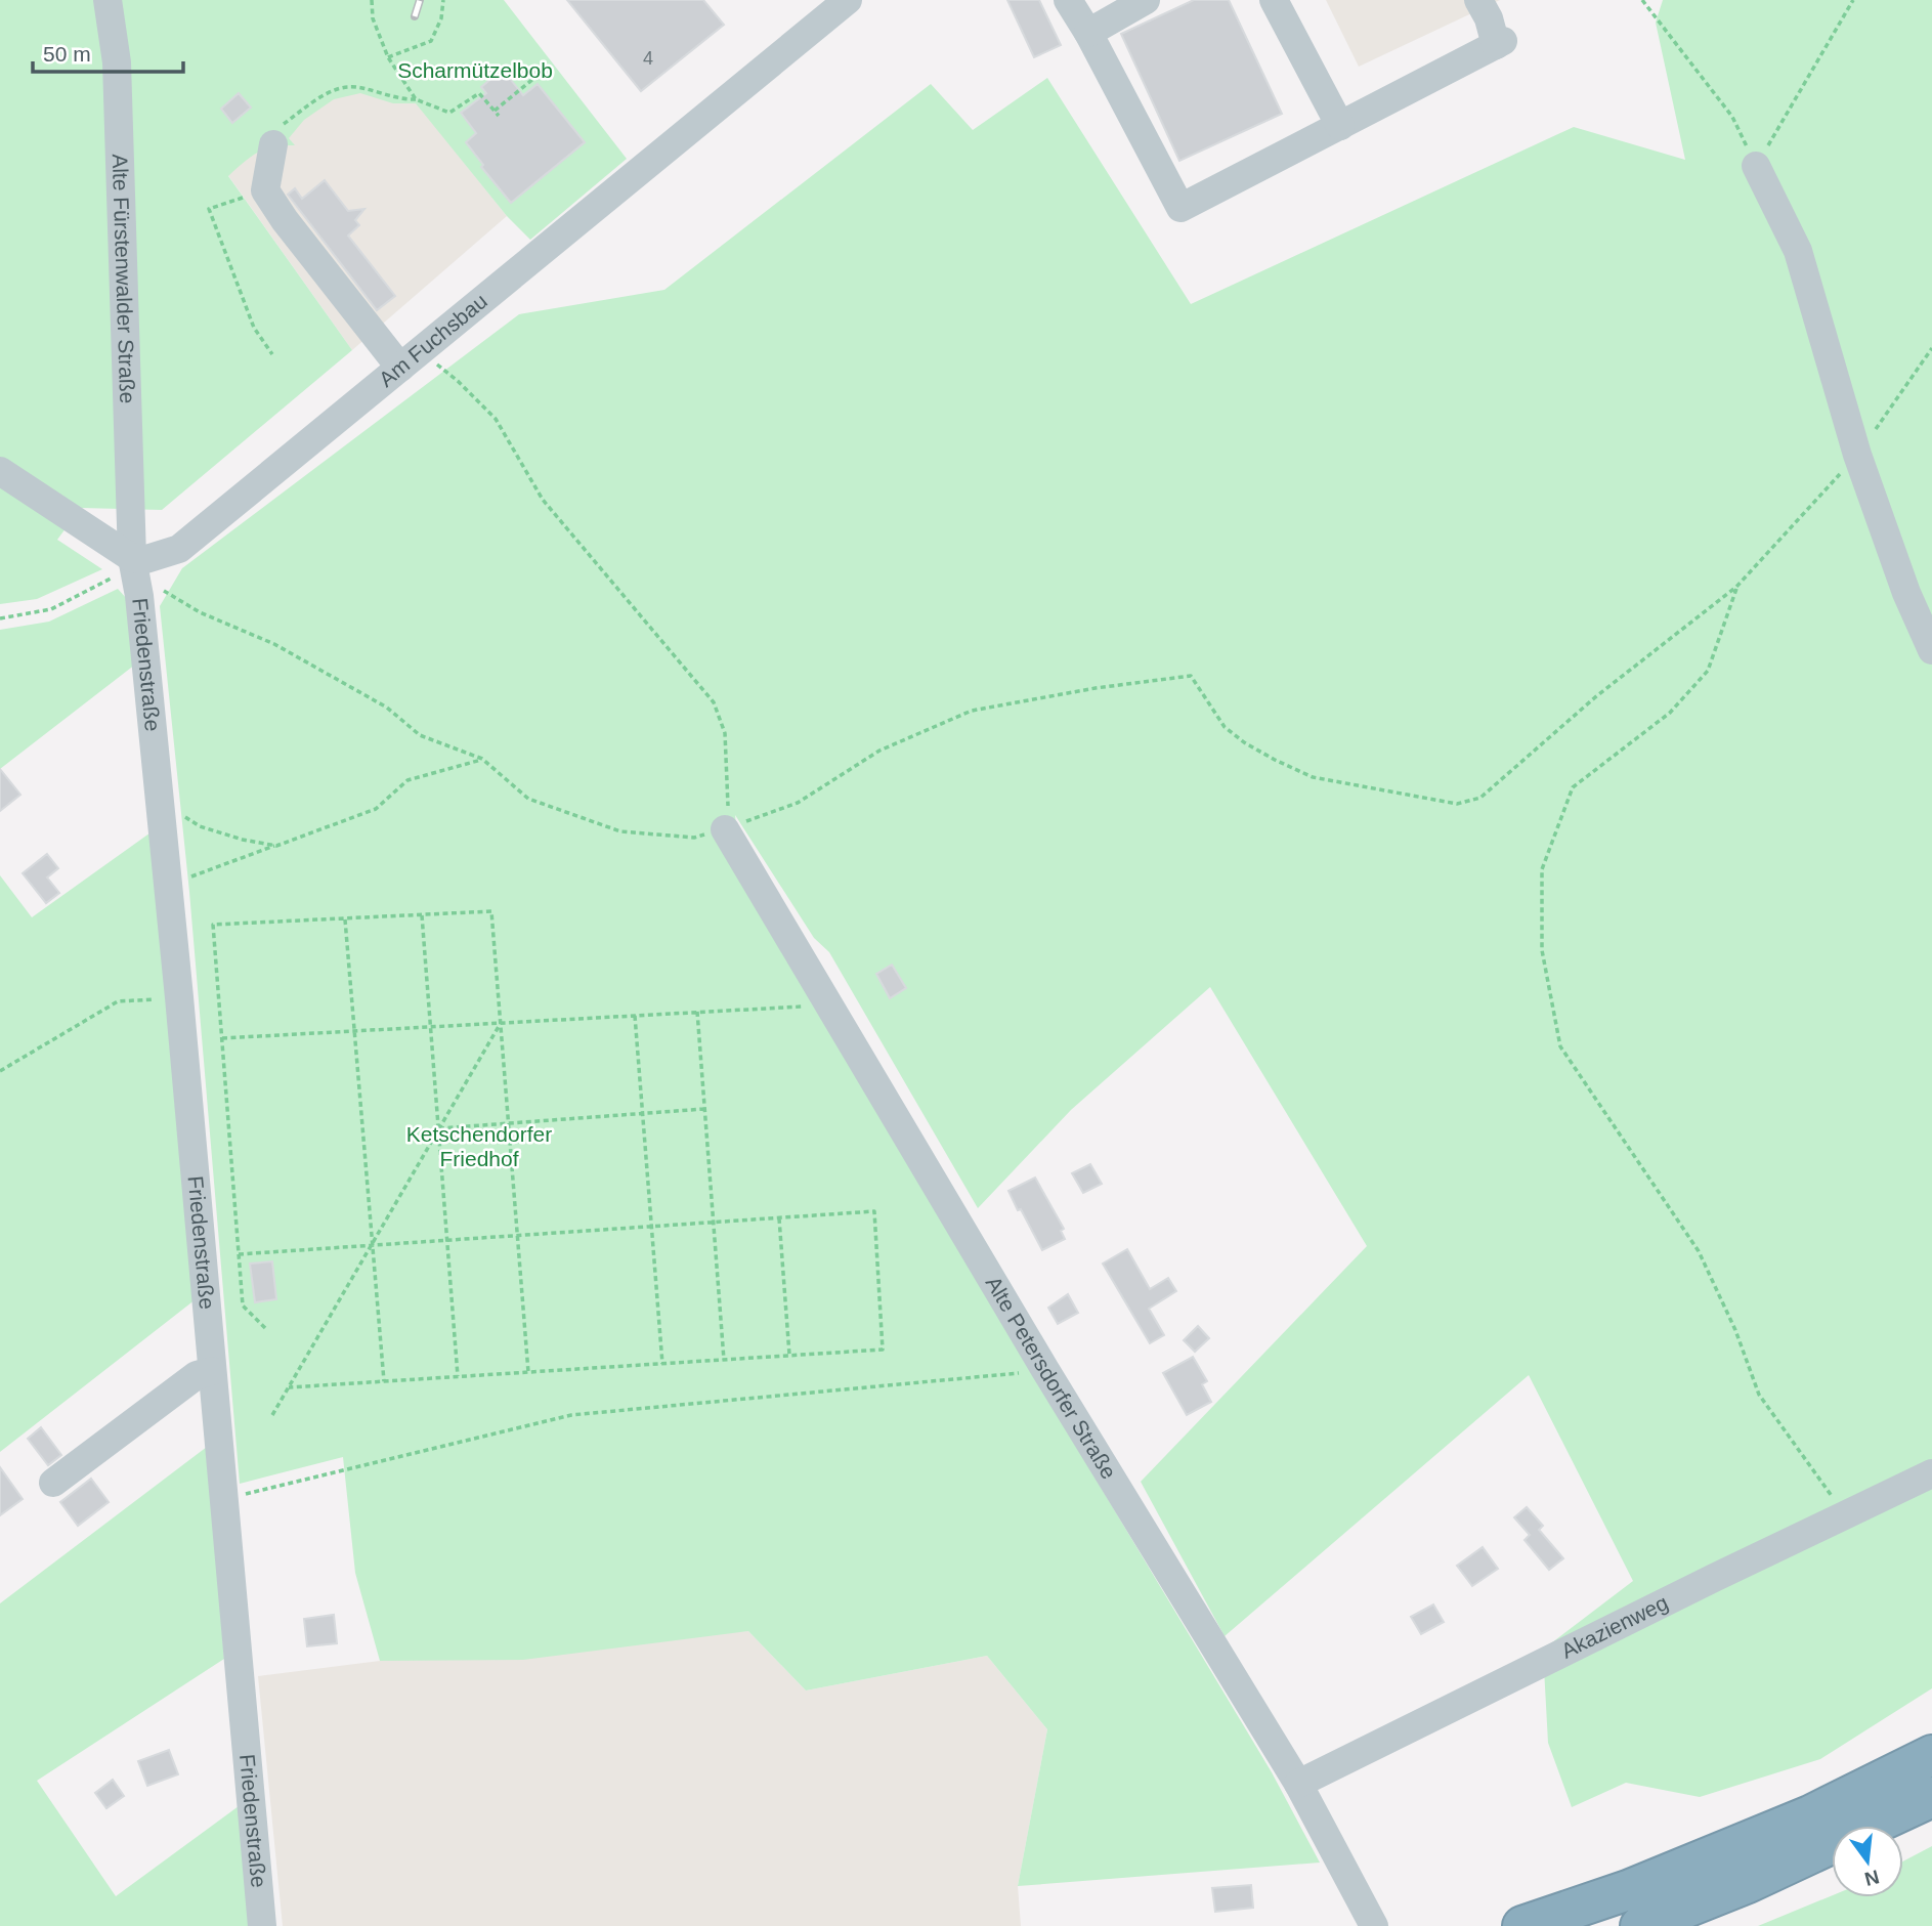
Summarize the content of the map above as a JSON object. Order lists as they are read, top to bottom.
{
  "streets": {
    "street": [
      "Alte Fürstenwalder Straße",
      "Am Fuchsbau",
      "Friedenstraße",
      "Alte Petersdorfer Straße",
      "Akazienweg"
    ]
  },
  "crossings": [
    ["Alte Fürstenwalder Straße", "Am Fuchsbau"],
    ["Alte Fürstenwalder Straße", "Friedenstraße"],
    ["Am Fuchsbau", "Friedenstraße"],
    ["Alte Petersdorfer Straße", "Akazienweg"]
  ],
  "parks": ["Scharmützelbob", "Ketschendorfer Friedhof"],
  "house_numbers": ["4"],
  "scale_bar": "50 m",
  "north": "bottom"
}
